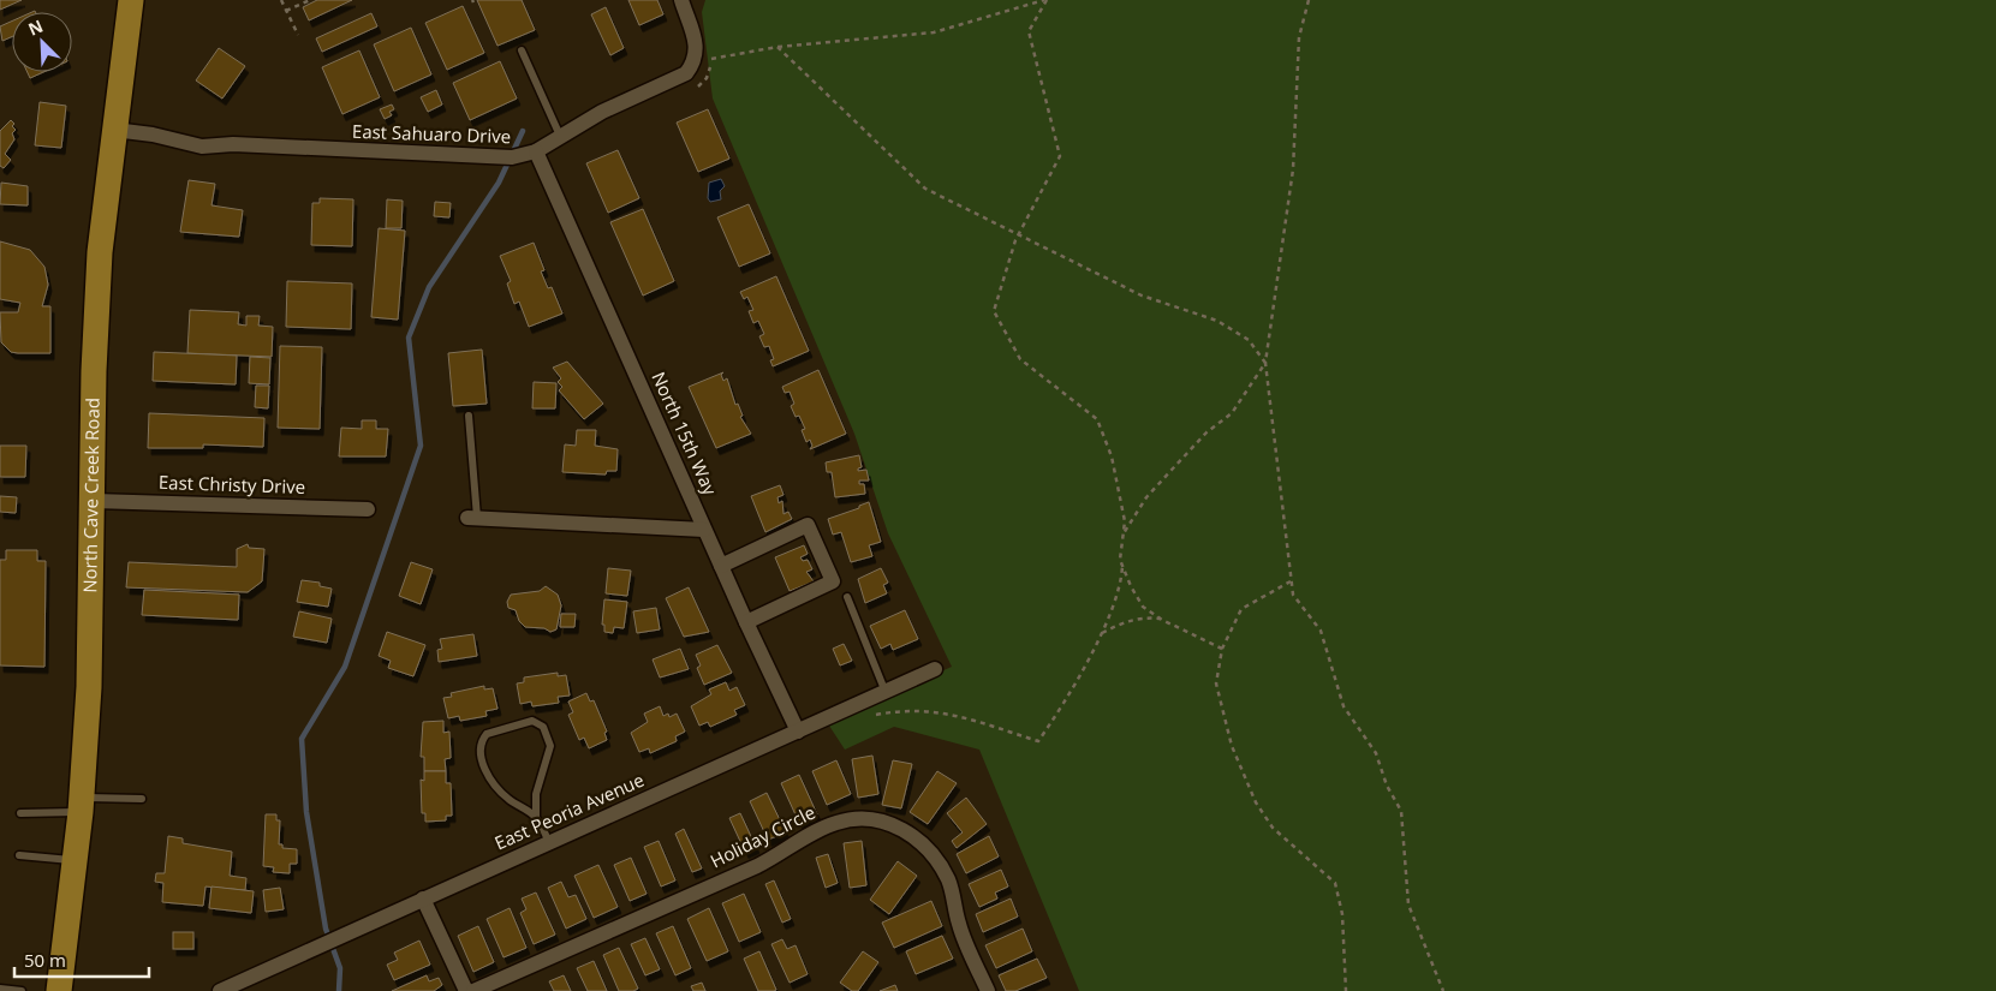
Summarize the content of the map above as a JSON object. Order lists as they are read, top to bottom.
{
  "streets": {
    "main road": ["North Cave Creek Road"],
    "street": [
      "East Sahuaro Drive",
      "North 15th Way",
      "East Christy Drive",
      "East Peoria Avenue",
      "Holiday Circle"
    ]
  },
  "crossings": [
    ["East Sahuaro Drive", "North 15th Way"],
    ["East Sahuaro Drive", "North Cave Creek Road"],
    ["North 15th Way", "East Peoria Avenue"],
    ["East Christy Drive", "North Cave Creek Road"]
  ],
  "scale_bar": "50 m",
  "north": "top left"
}
